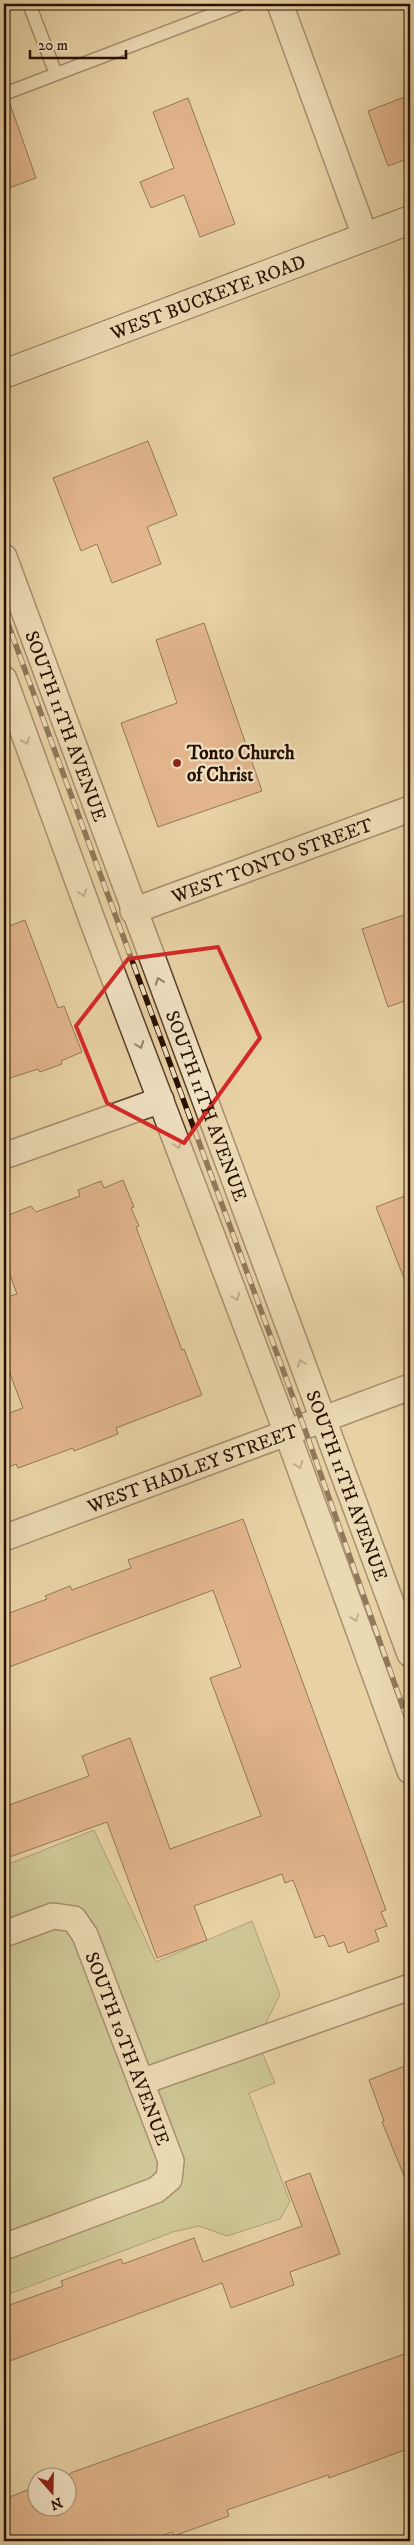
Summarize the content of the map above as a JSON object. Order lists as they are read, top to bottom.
{
  "streets": {
    "main road": ["WEST BUCKEYE ROAD"],
    "street": [
      "SOUTH 11TH AVENUE",
      "WEST TONTO STREET",
      "WEST HADLEY STREET",
      "SOUTH 10TH AVENUE"
    ]
  },
  "crossings": [
    ["SOUTH 11TH AVENUE", "WEST TONTO STREET"],
    ["SOUTH 11TH AVENUE", "WEST HADLEY STREET"]
  ],
  "places": ["Tonto Church of Christ"],
  "scale_bar": "20 m",
  "north": "bottom"
}
